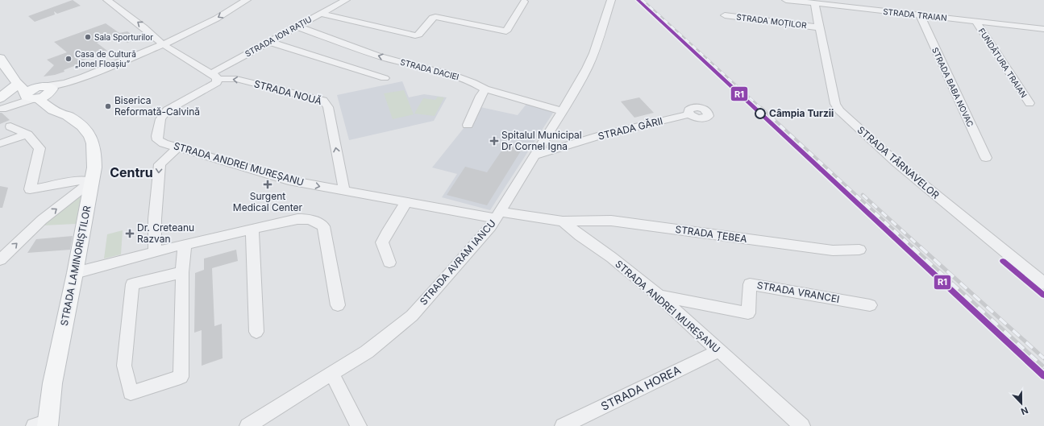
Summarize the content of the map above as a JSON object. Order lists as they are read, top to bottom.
{
  "streets": {
    "main road": ["STRADA LAMINORIȘTILOR"],
    "street": [
      "STRADA TRAIAN",
      "STRADA MOȚILOR",
      "STRADA ION RAȚIU",
      "FUNDĂTURA TRAIAN",
      "STRADA DACIEI",
      "STRADA BABA NOVAC",
      "STRADA NOUĂ",
      "STRADA GĂRII",
      "STRADA TÂRNAVELOR",
      "STRADA ANDREI MUREȘANU",
      "STRADA ȚEBEA",
      "STRADA AVRAM IANCU",
      "STRADA VRANCEI",
      "STRADA HOREA"
    ]
  },
  "crossings": [
    ["STRADA TRAIAN", "FUNDĂTURA TRAIAN"],
    ["STRADA TRAIAN", "STRADA BABA NOVAC"],
    ["STRADA TRAIAN", "STRADA TÂRNAVELOR"],
    ["STRADA MOȚILOR", "STRADA TÂRNAVELOR"],
    ["STRADA ION RAȚIU", "STRADA DACIEI"],
    ["STRADA ION RAȚIU", "STRADA NOUĂ"],
    ["STRADA ION RAȚIU", "STRADA ANDREI MUREȘANU"],
    ["STRADA DACIEI", "STRADA AVRAM IANCU"],
    ["STRADA NOUĂ", "STRADA ANDREI MUREȘANU"],
    ["STRADA GĂRII", "STRADA AVRAM IANCU"],
    ["STRADA ANDREI MUREȘANU", "STRADA ȚEBEA"],
    ["STRADA ANDREI MUREȘANU", "STRADA AVRAM IANCU"],
    ["STRADA ANDREI MUREȘANU", "STRADA VRANCEI"],
    ["STRADA ANDREI MUREȘANU", "STRADA HOREA"]
  ],
  "districts": ["Centru"],
  "places": {
    "other": [
      "Sala Sporturilor",
      "Casa de Cultură „Ionel Floașiu”",
      "Biserica Reformată-Calvină",
      "Câmpia Turzii"
    ],
    "health": ["Spitalul Municipal Dr Cornel Igna", "Surgent Medical Center", "Dr. Creteanu Razvan"]
  },
  "lines": ["transit line R1"],
  "north": "bottom"
}
